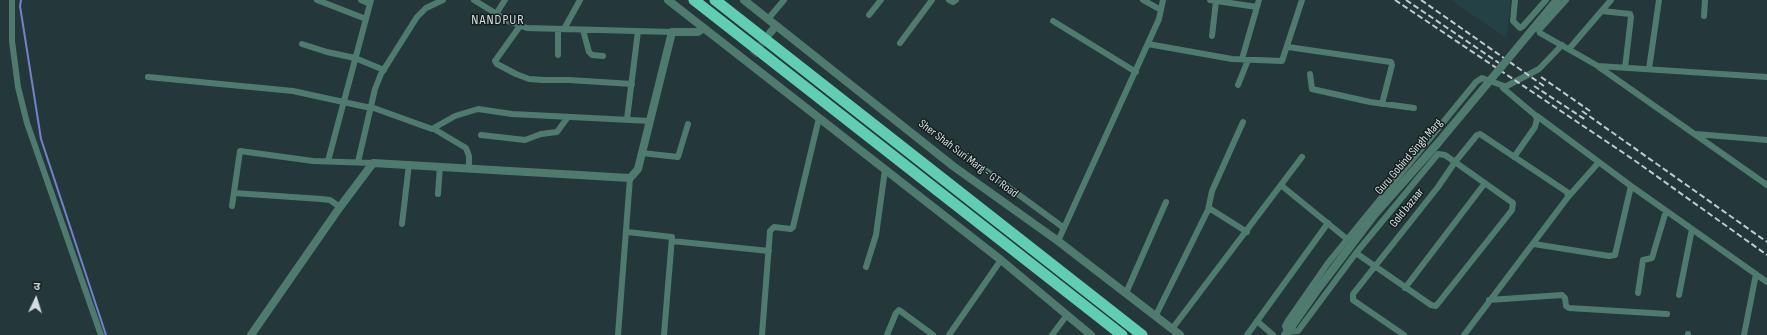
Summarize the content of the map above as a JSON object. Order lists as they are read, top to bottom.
{
  "streets": {
    "street": ["Guru Gobind Singh Marg", "Sher Shah Suri Marg - GT Road", "Gold bazaar"]
  },
  "districts": ["NANDPUR"],
  "north": "top"
}
